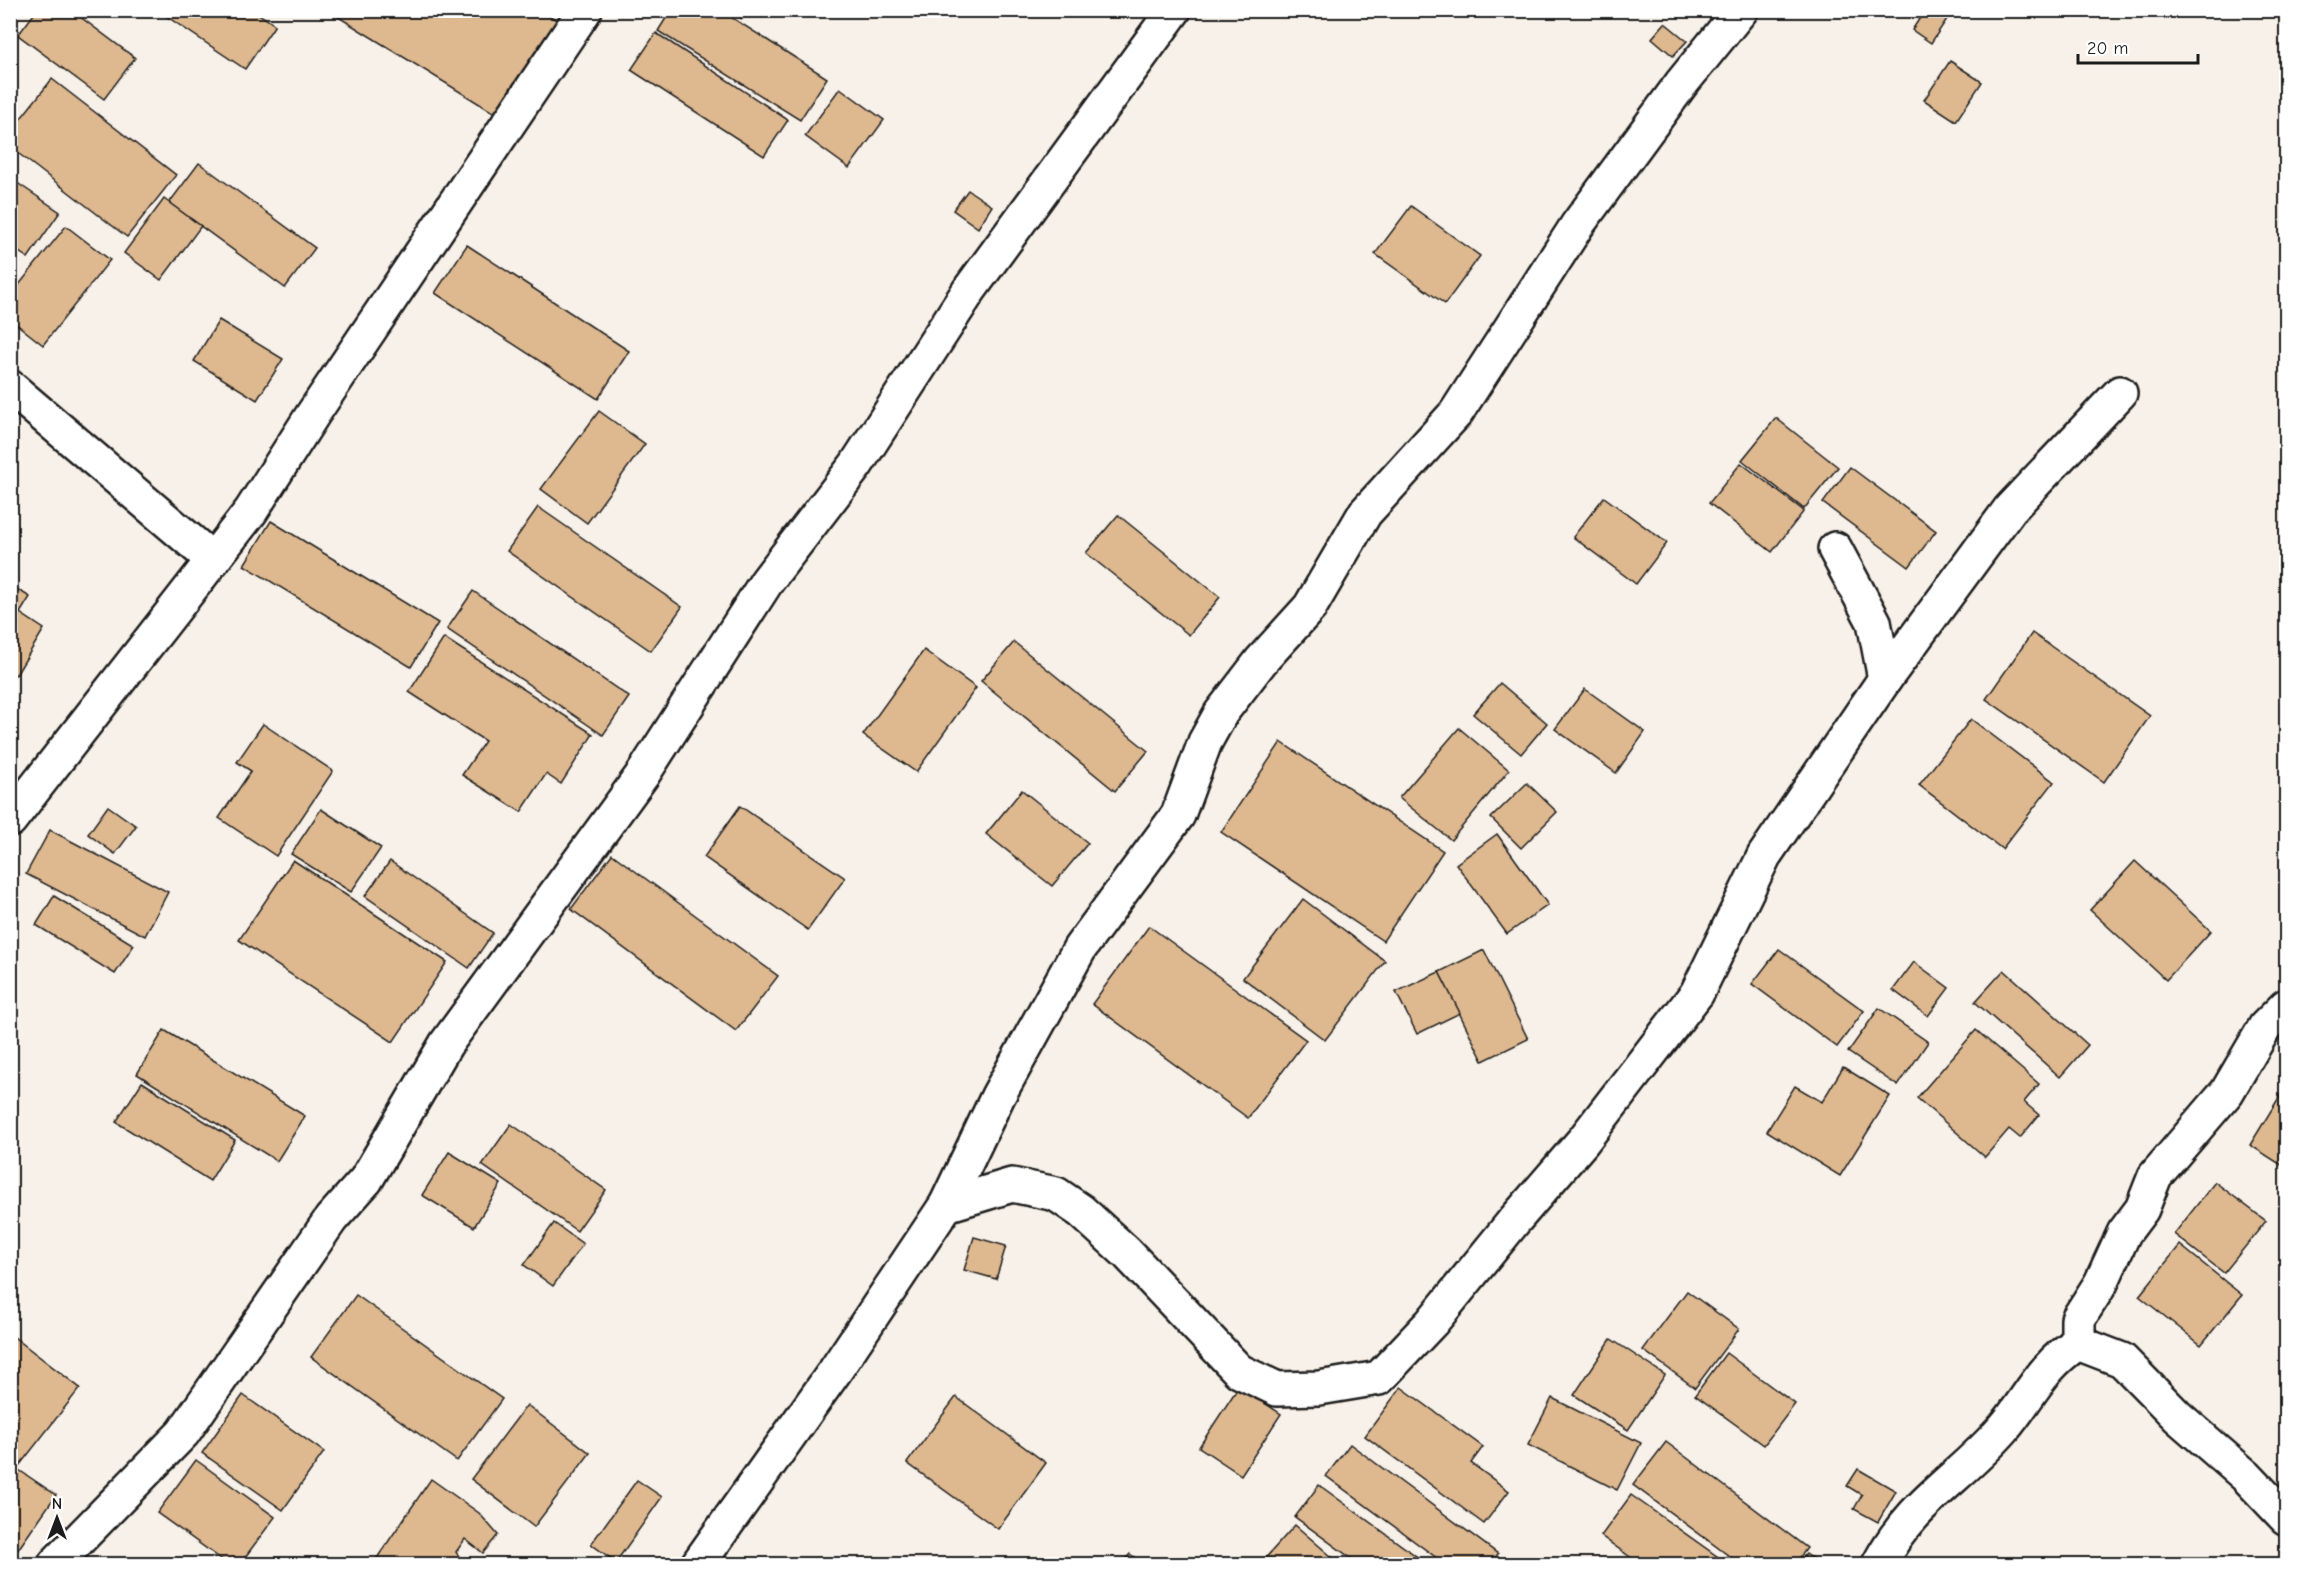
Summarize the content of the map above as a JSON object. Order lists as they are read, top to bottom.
{
  "scale_bar": "20 m",
  "north": "top"
}
